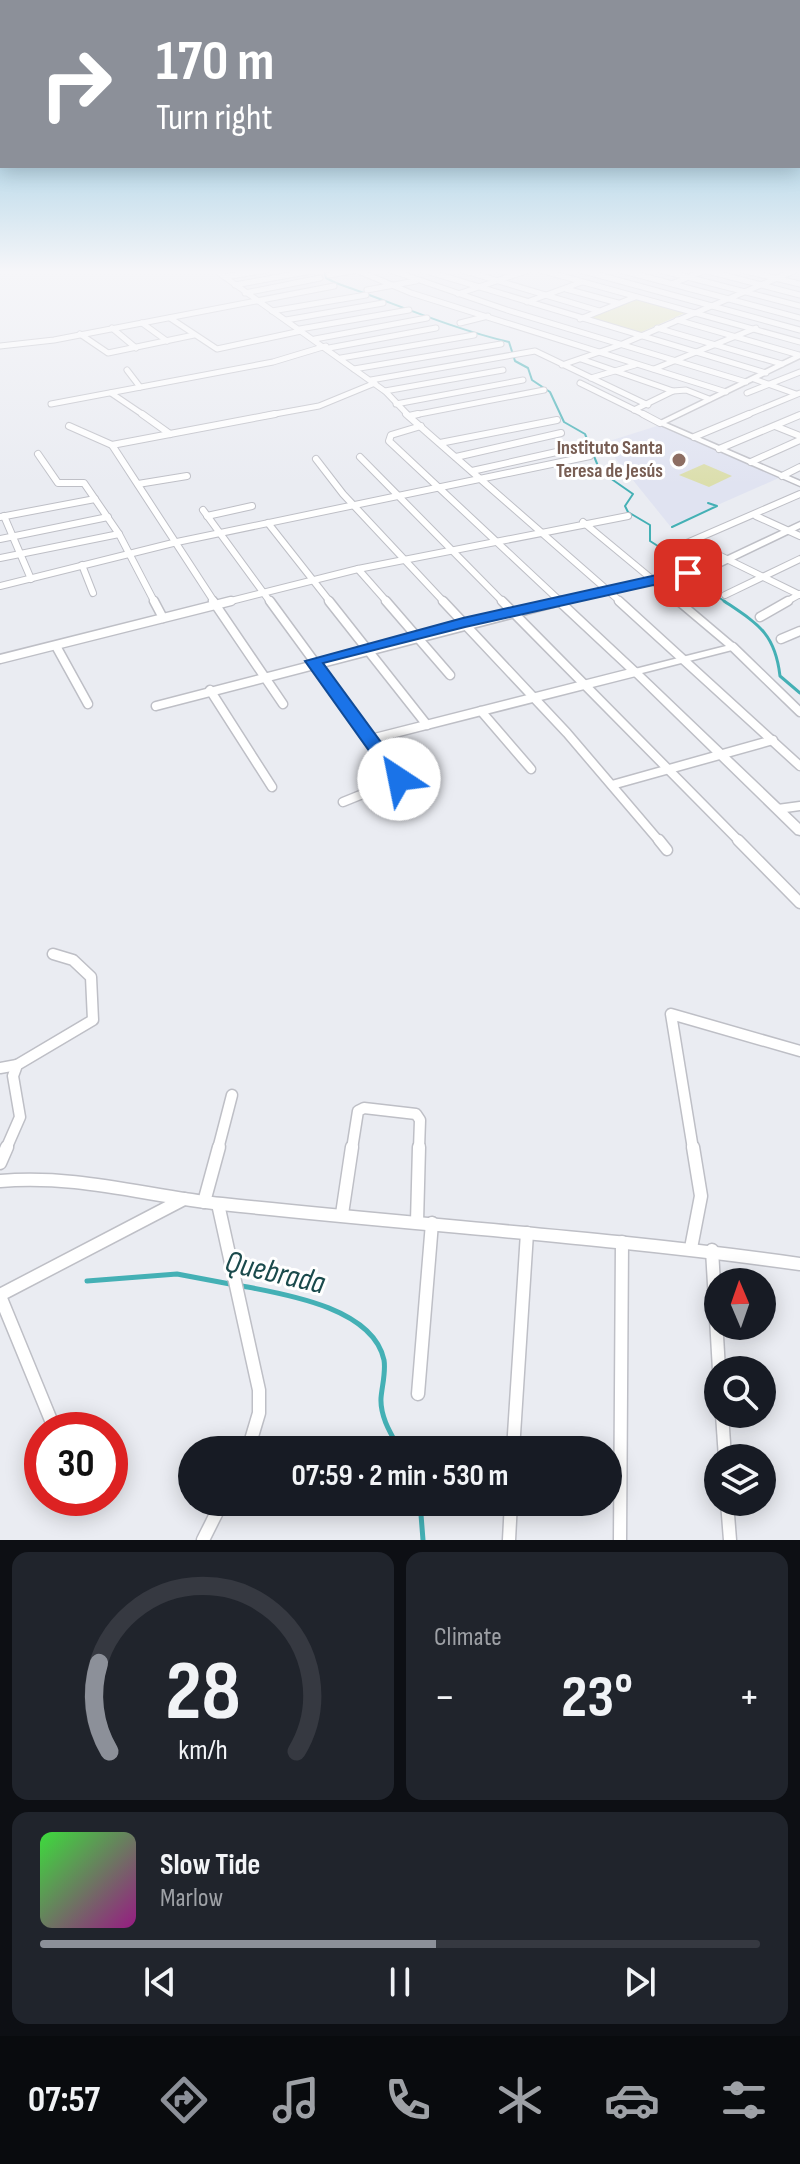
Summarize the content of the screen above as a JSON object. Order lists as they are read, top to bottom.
{
  "water": ["Quebrada"],
  "places": ["Instituto Santa Teresa de Jesús"],
  "north": "top",
  "page": {
    "turn": ["170 m", "Turn right"],
    "limit": "30",
    "trip": "07:59 · 2 min · 530 m",
    "tile": "Climate",
    "heat": ["−", "23°", "+"],
    "song": ["Slow Tide", "Marlow"],
    "tabs": "07:57",
    "gauge": ["28", "km/h"]
  }
}
